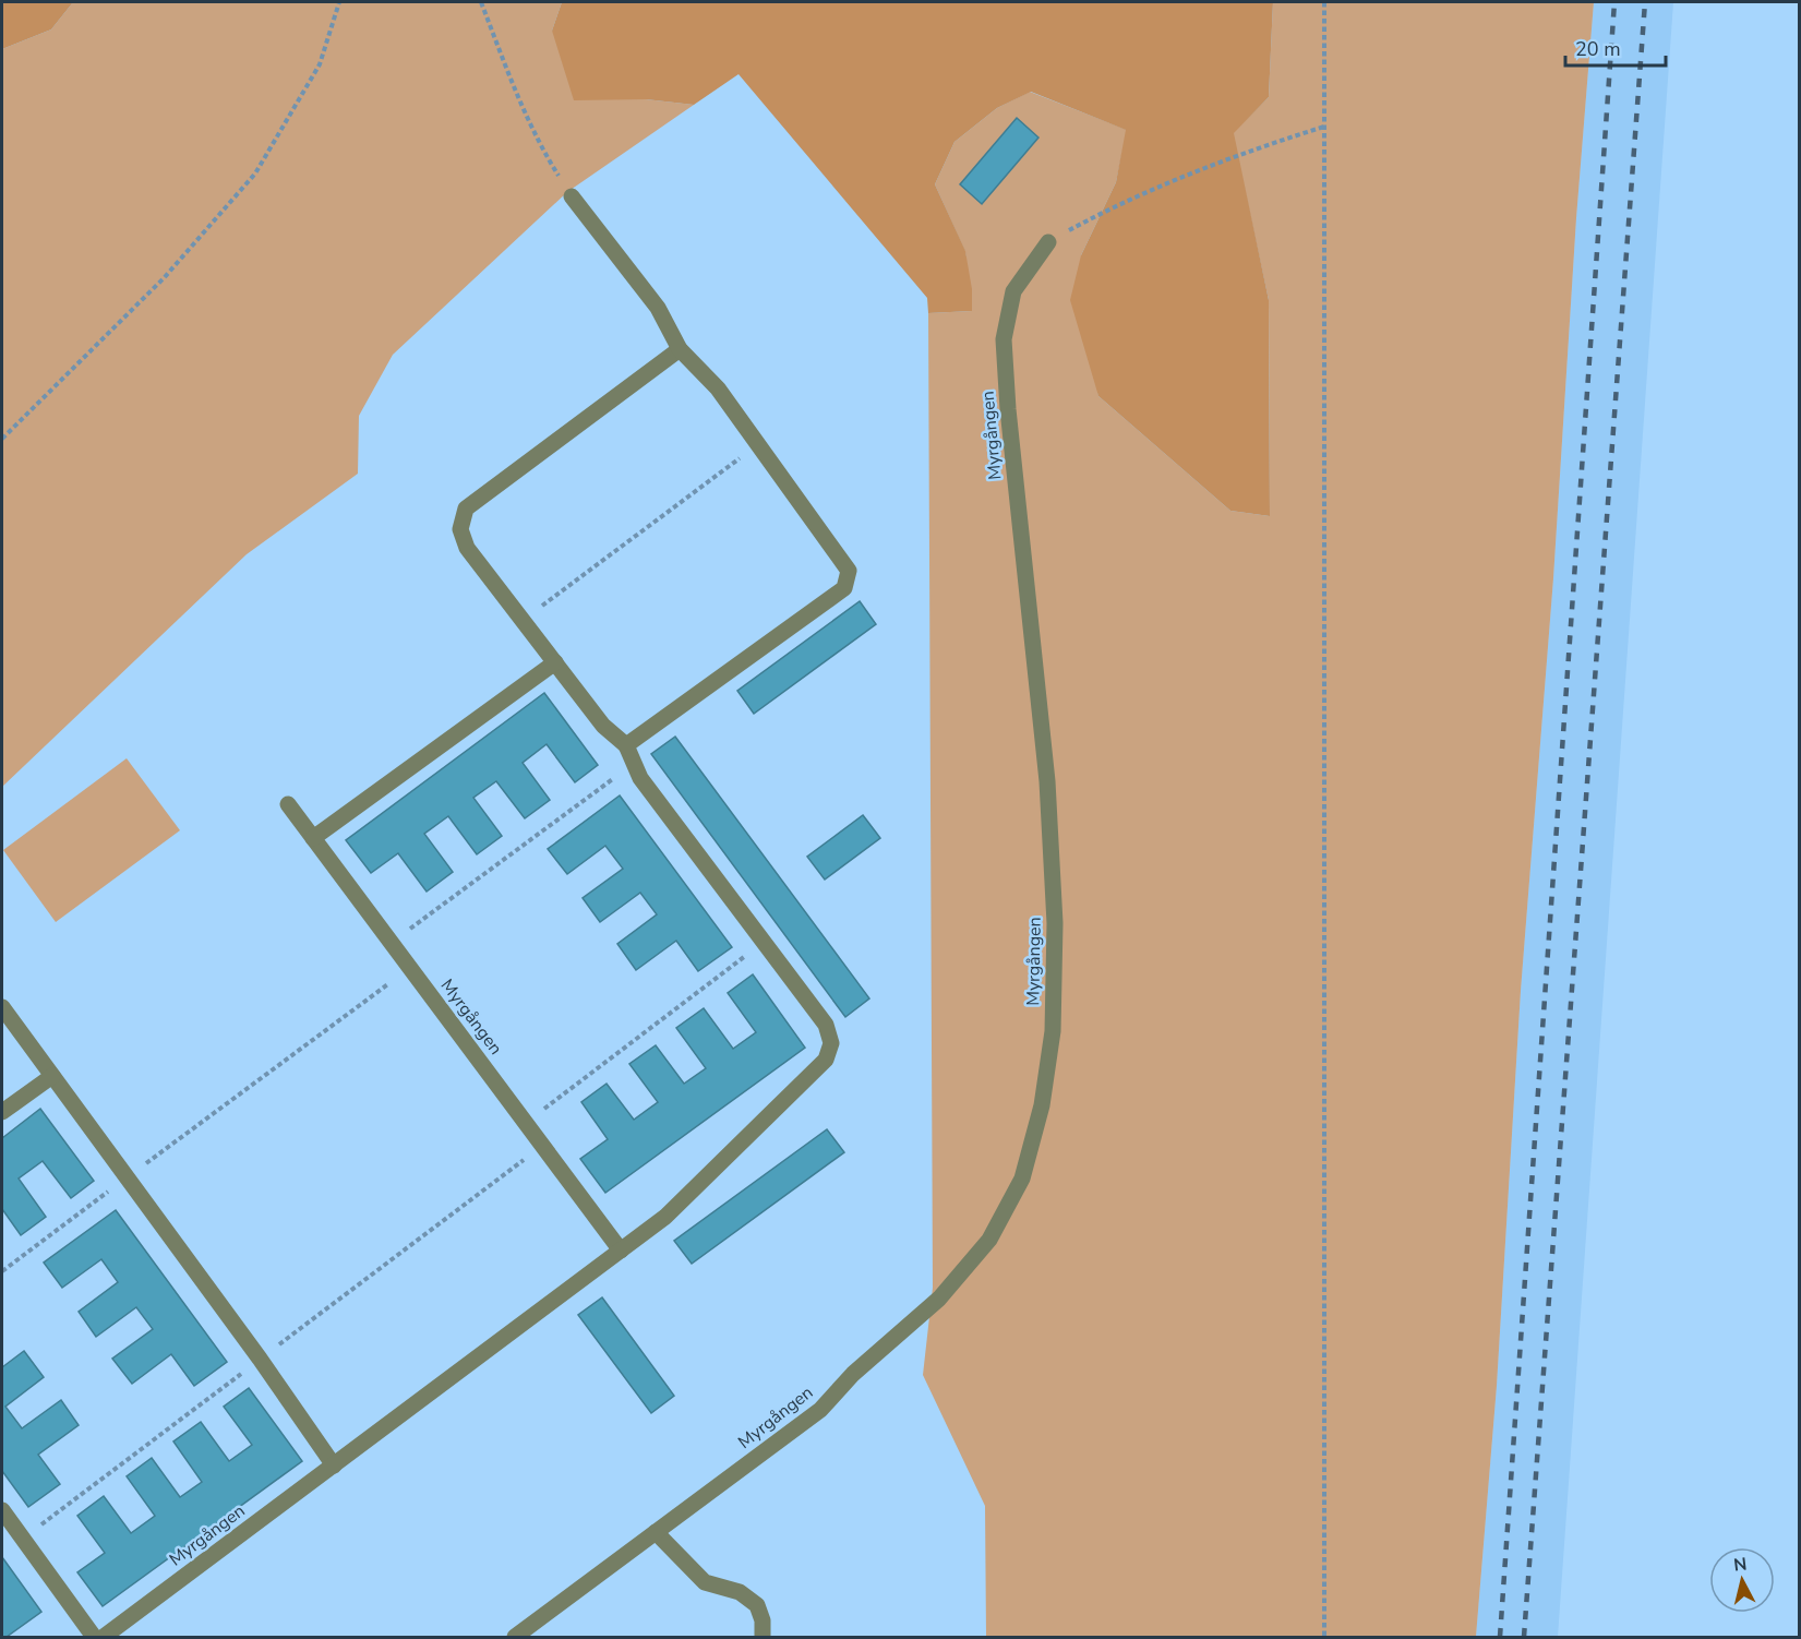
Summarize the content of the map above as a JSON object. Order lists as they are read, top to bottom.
{
  "streets": {
    "street": ["Myrgången"]
  },
  "scale_bar": "20 m",
  "north": "top"
}
